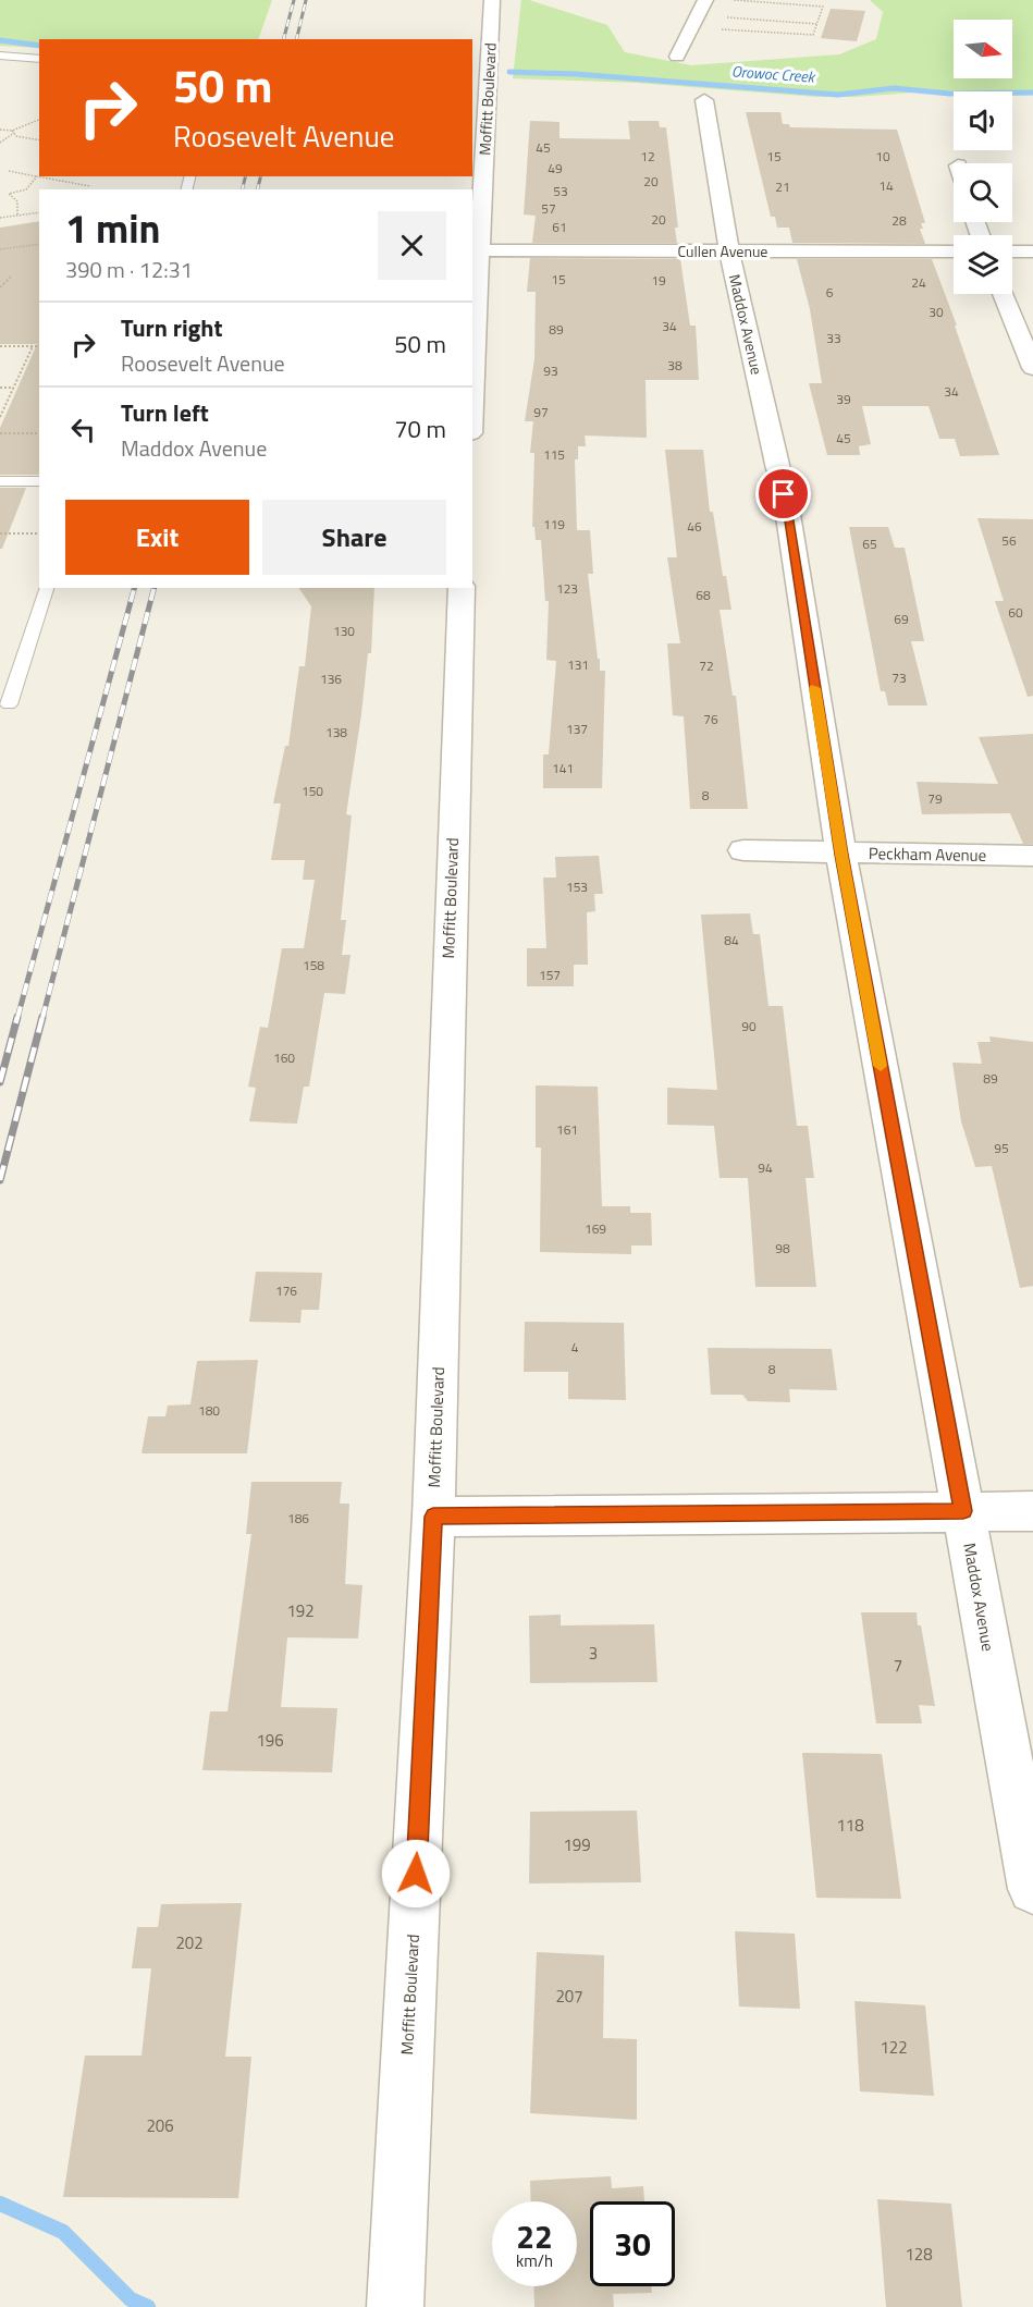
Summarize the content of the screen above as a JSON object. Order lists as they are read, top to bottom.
{
  "streets": {
    "street": [
      "Moffitt Boulevard",
      "Cullen Avenue",
      "Maddox Avenue",
      "Peckham Avenue"
    ]
  },
  "crossings": [
    ["Moffitt Boulevard", "Cullen Avenue"],
    ["Cullen Avenue", "Maddox Avenue"],
    ["Maddox Avenue", "Peckham Avenue"]
  ],
  "water": ["Orowoc Creek"],
  "house_numbers": [
    "45",
    "12",
    "15",
    "10",
    "49",
    "20",
    "14",
    "21",
    "53",
    "57",
    "20",
    "28",
    "61",
    "15",
    "19",
    "24",
    "6",
    "30",
    "34",
    "89",
    "33",
    "38",
    "93",
    "34",
    "39",
    "97",
    "45",
    "115",
    "119",
    "46",
    "56",
    "65",
    "123",
    "68",
    "60",
    "69",
    "130",
    "131",
    "72",
    "73",
    "136",
    "76",
    "137",
    "138",
    "141",
    "150",
    "8",
    "79",
    "153",
    "84",
    "158",
    "157",
    "90",
    "160",
    "89",
    "161",
    "95",
    "94",
    "169",
    "98",
    "176",
    "4",
    "8",
    "180",
    "186",
    "192",
    "3",
    "7",
    "196",
    "118",
    "199",
    "202",
    "207",
    "122",
    "206",
    "128"
  ],
  "north": "right",
  "page": {
    "turn": ["50 m", "Roosevelt Avenue"],
    "heading": ["1 min", "390 m · 12:31"],
    "list": [
      {
        "name": "Turn right",
        "note": "Roosevelt Avenue",
        "value": "50 m"
      },
      {
        "name": "Turn left",
        "note": "Maddox Avenue",
        "value": "70 m"
      }
    ],
    "buttons": ["Exit", "Share"],
    "speed": "22 km/h",
    "limit": "30"
  }
}
